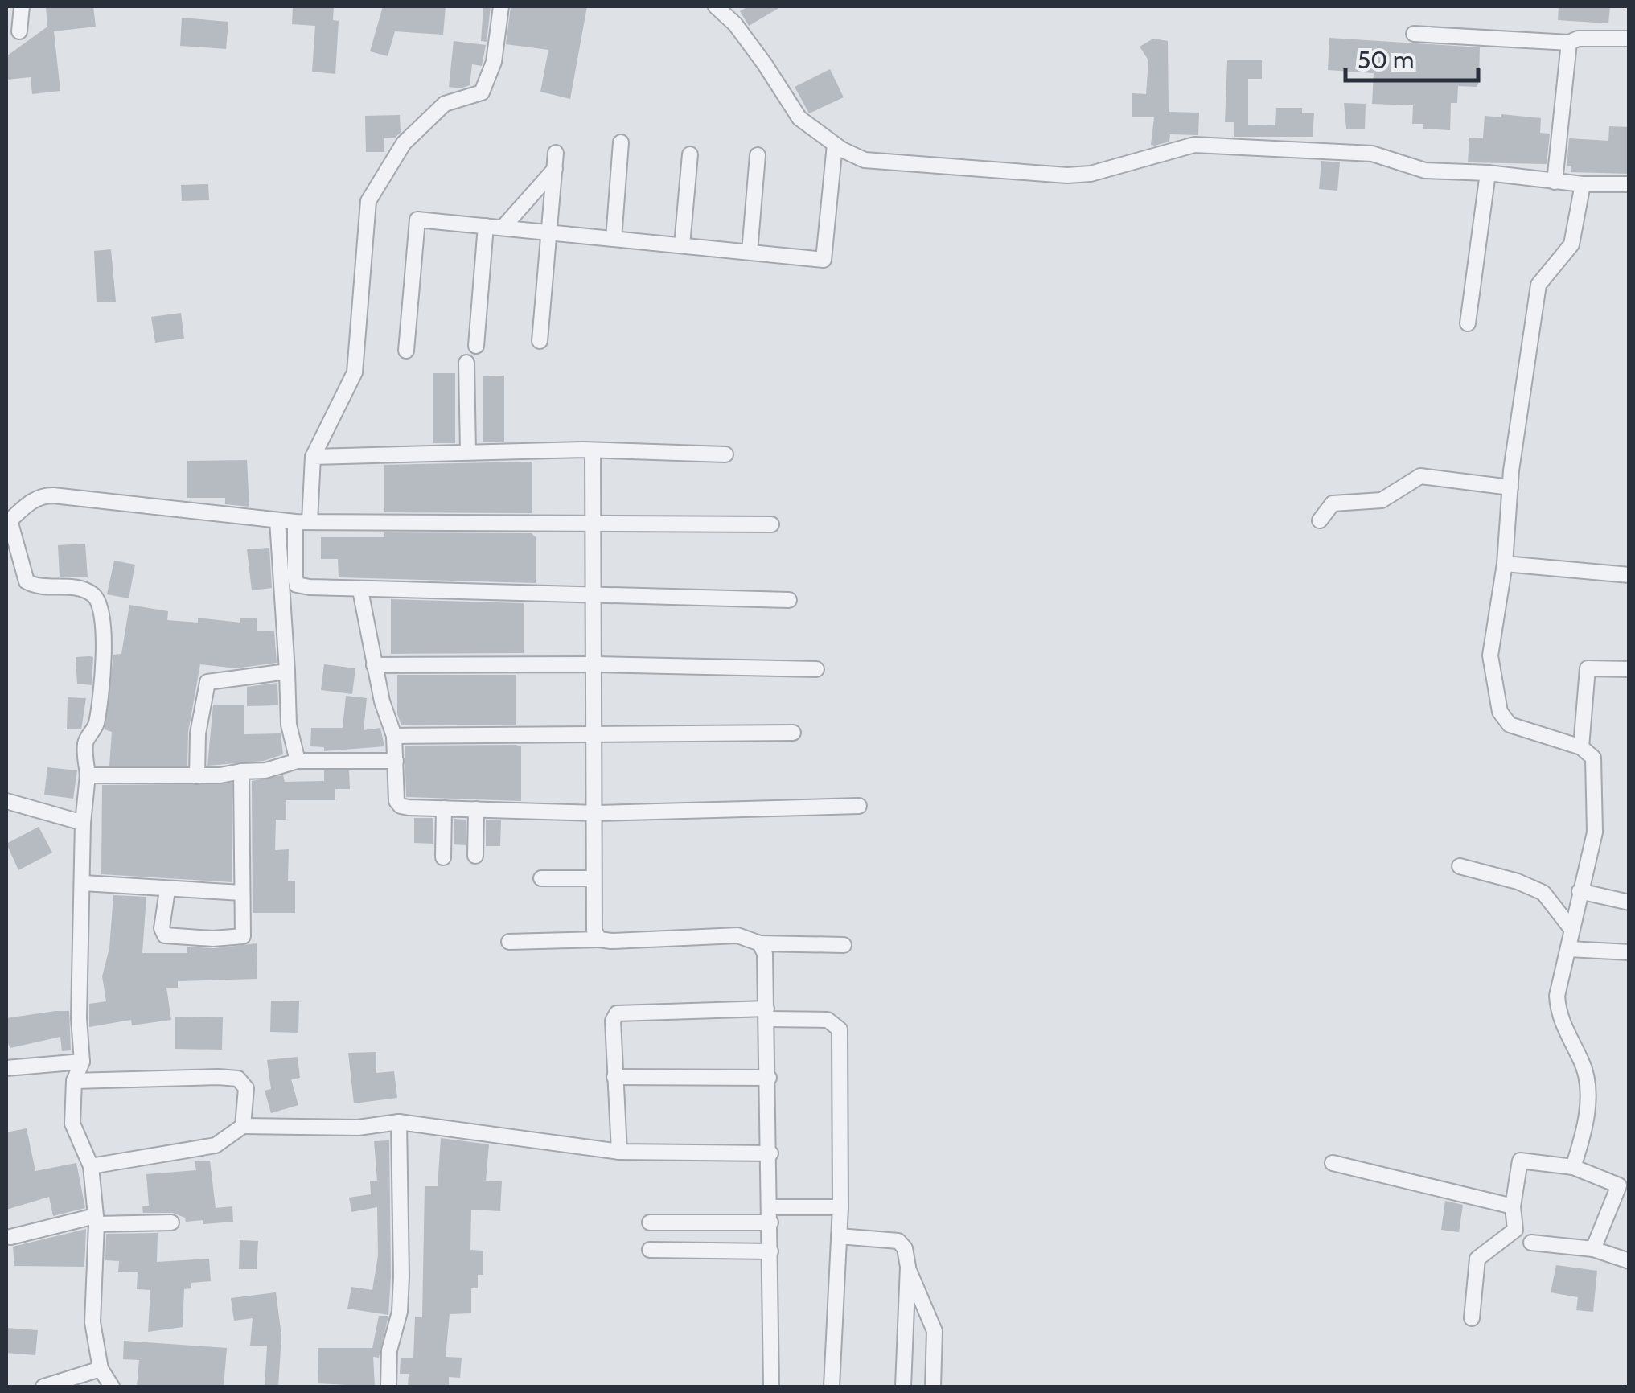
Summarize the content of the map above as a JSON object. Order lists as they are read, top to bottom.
{
  "scale_bar": "50 m"
}
